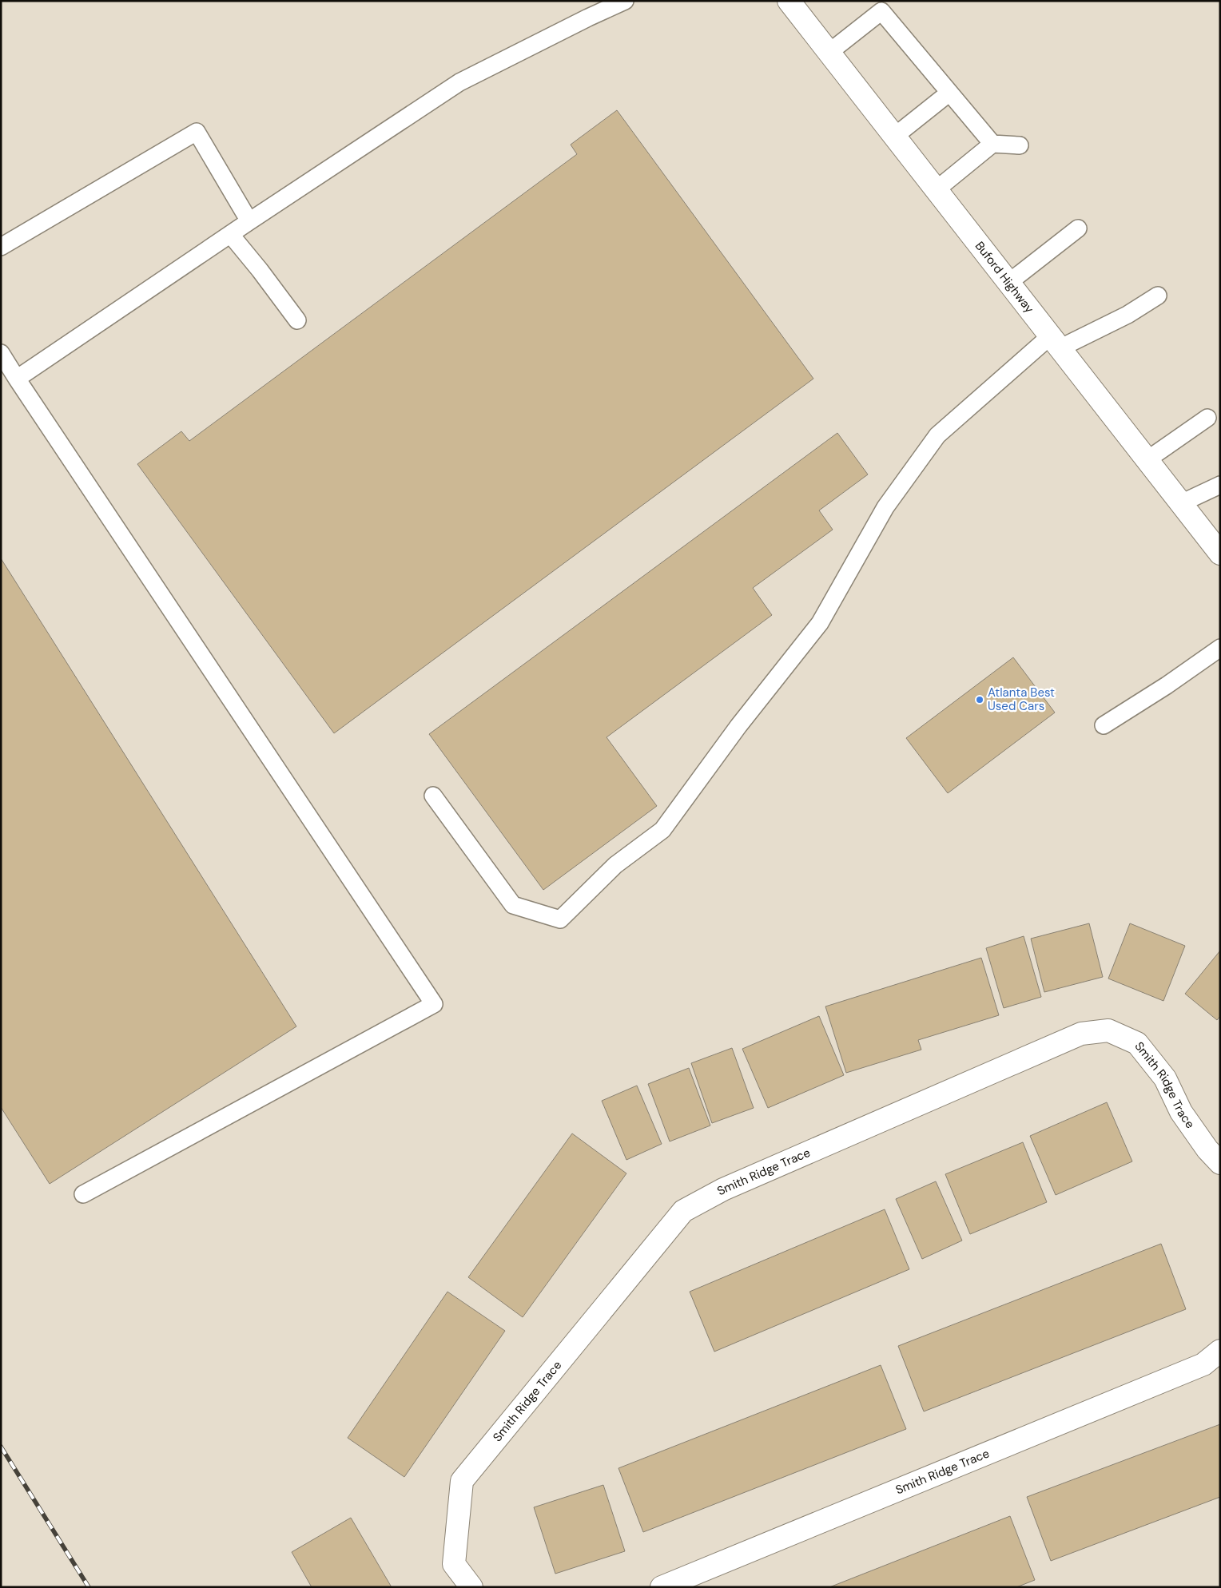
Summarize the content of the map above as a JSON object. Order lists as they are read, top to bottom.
{
  "streets": {
    "street": ["Buford Highway", "Smith Ridge Trace"]
  },
  "places": ["Atlanta Best Used Cars"]
}
